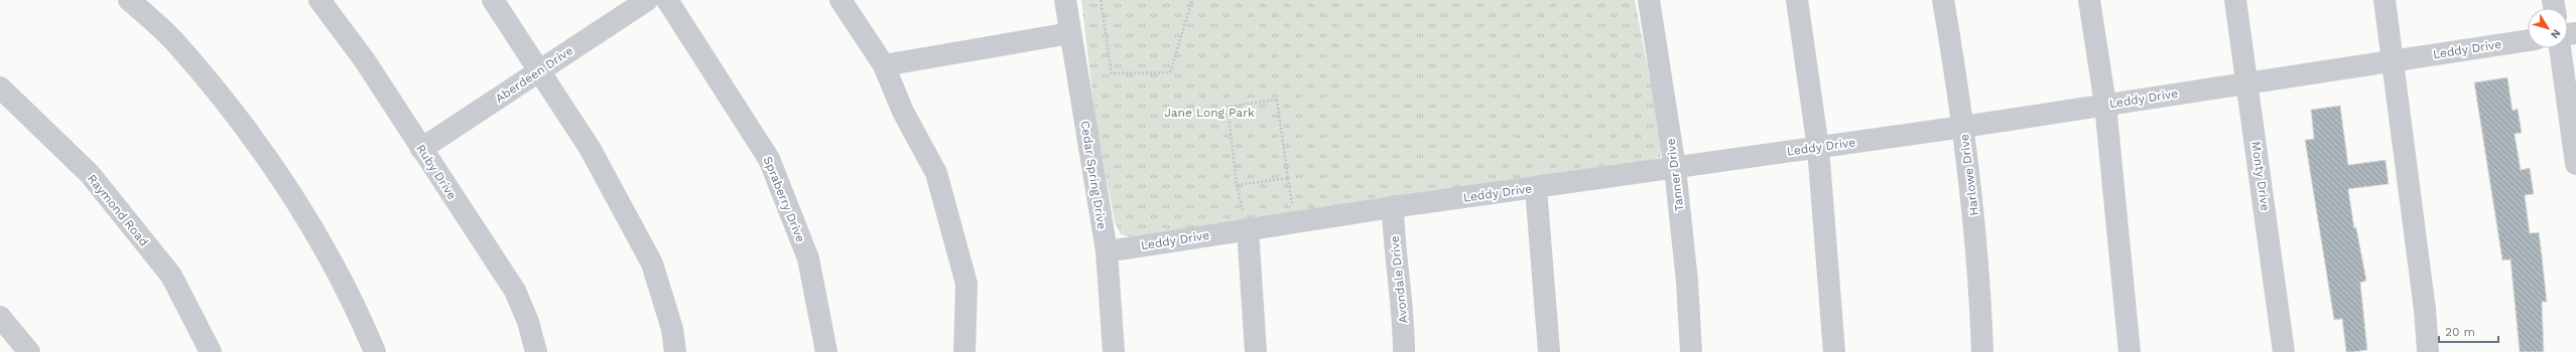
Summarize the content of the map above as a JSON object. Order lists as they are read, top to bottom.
{
  "streets": {
    "street": [
      "Leddy Drive",
      "Aberdeen Drive",
      "Ruby Drive",
      "Cedar Spring Drive",
      "Tanner Drive",
      "Harlowe Drive",
      "Monty Drive",
      "Spraberry Drive",
      "Raymond Road",
      "Avondale Drive"
    ]
  },
  "crossings": [
    ["Leddy Drive", "Cedar Spring Drive"],
    ["Leddy Drive", "Tanner Drive"],
    ["Leddy Drive", "Harlowe Drive"],
    ["Leddy Drive", "Monty Drive"],
    ["Leddy Drive", "Avondale Drive"],
    ["Aberdeen Drive", "Ruby Drive"]
  ],
  "parks": ["Jane Long Park"],
  "scale_bar": "20 m",
  "north": "bottom right"
}
